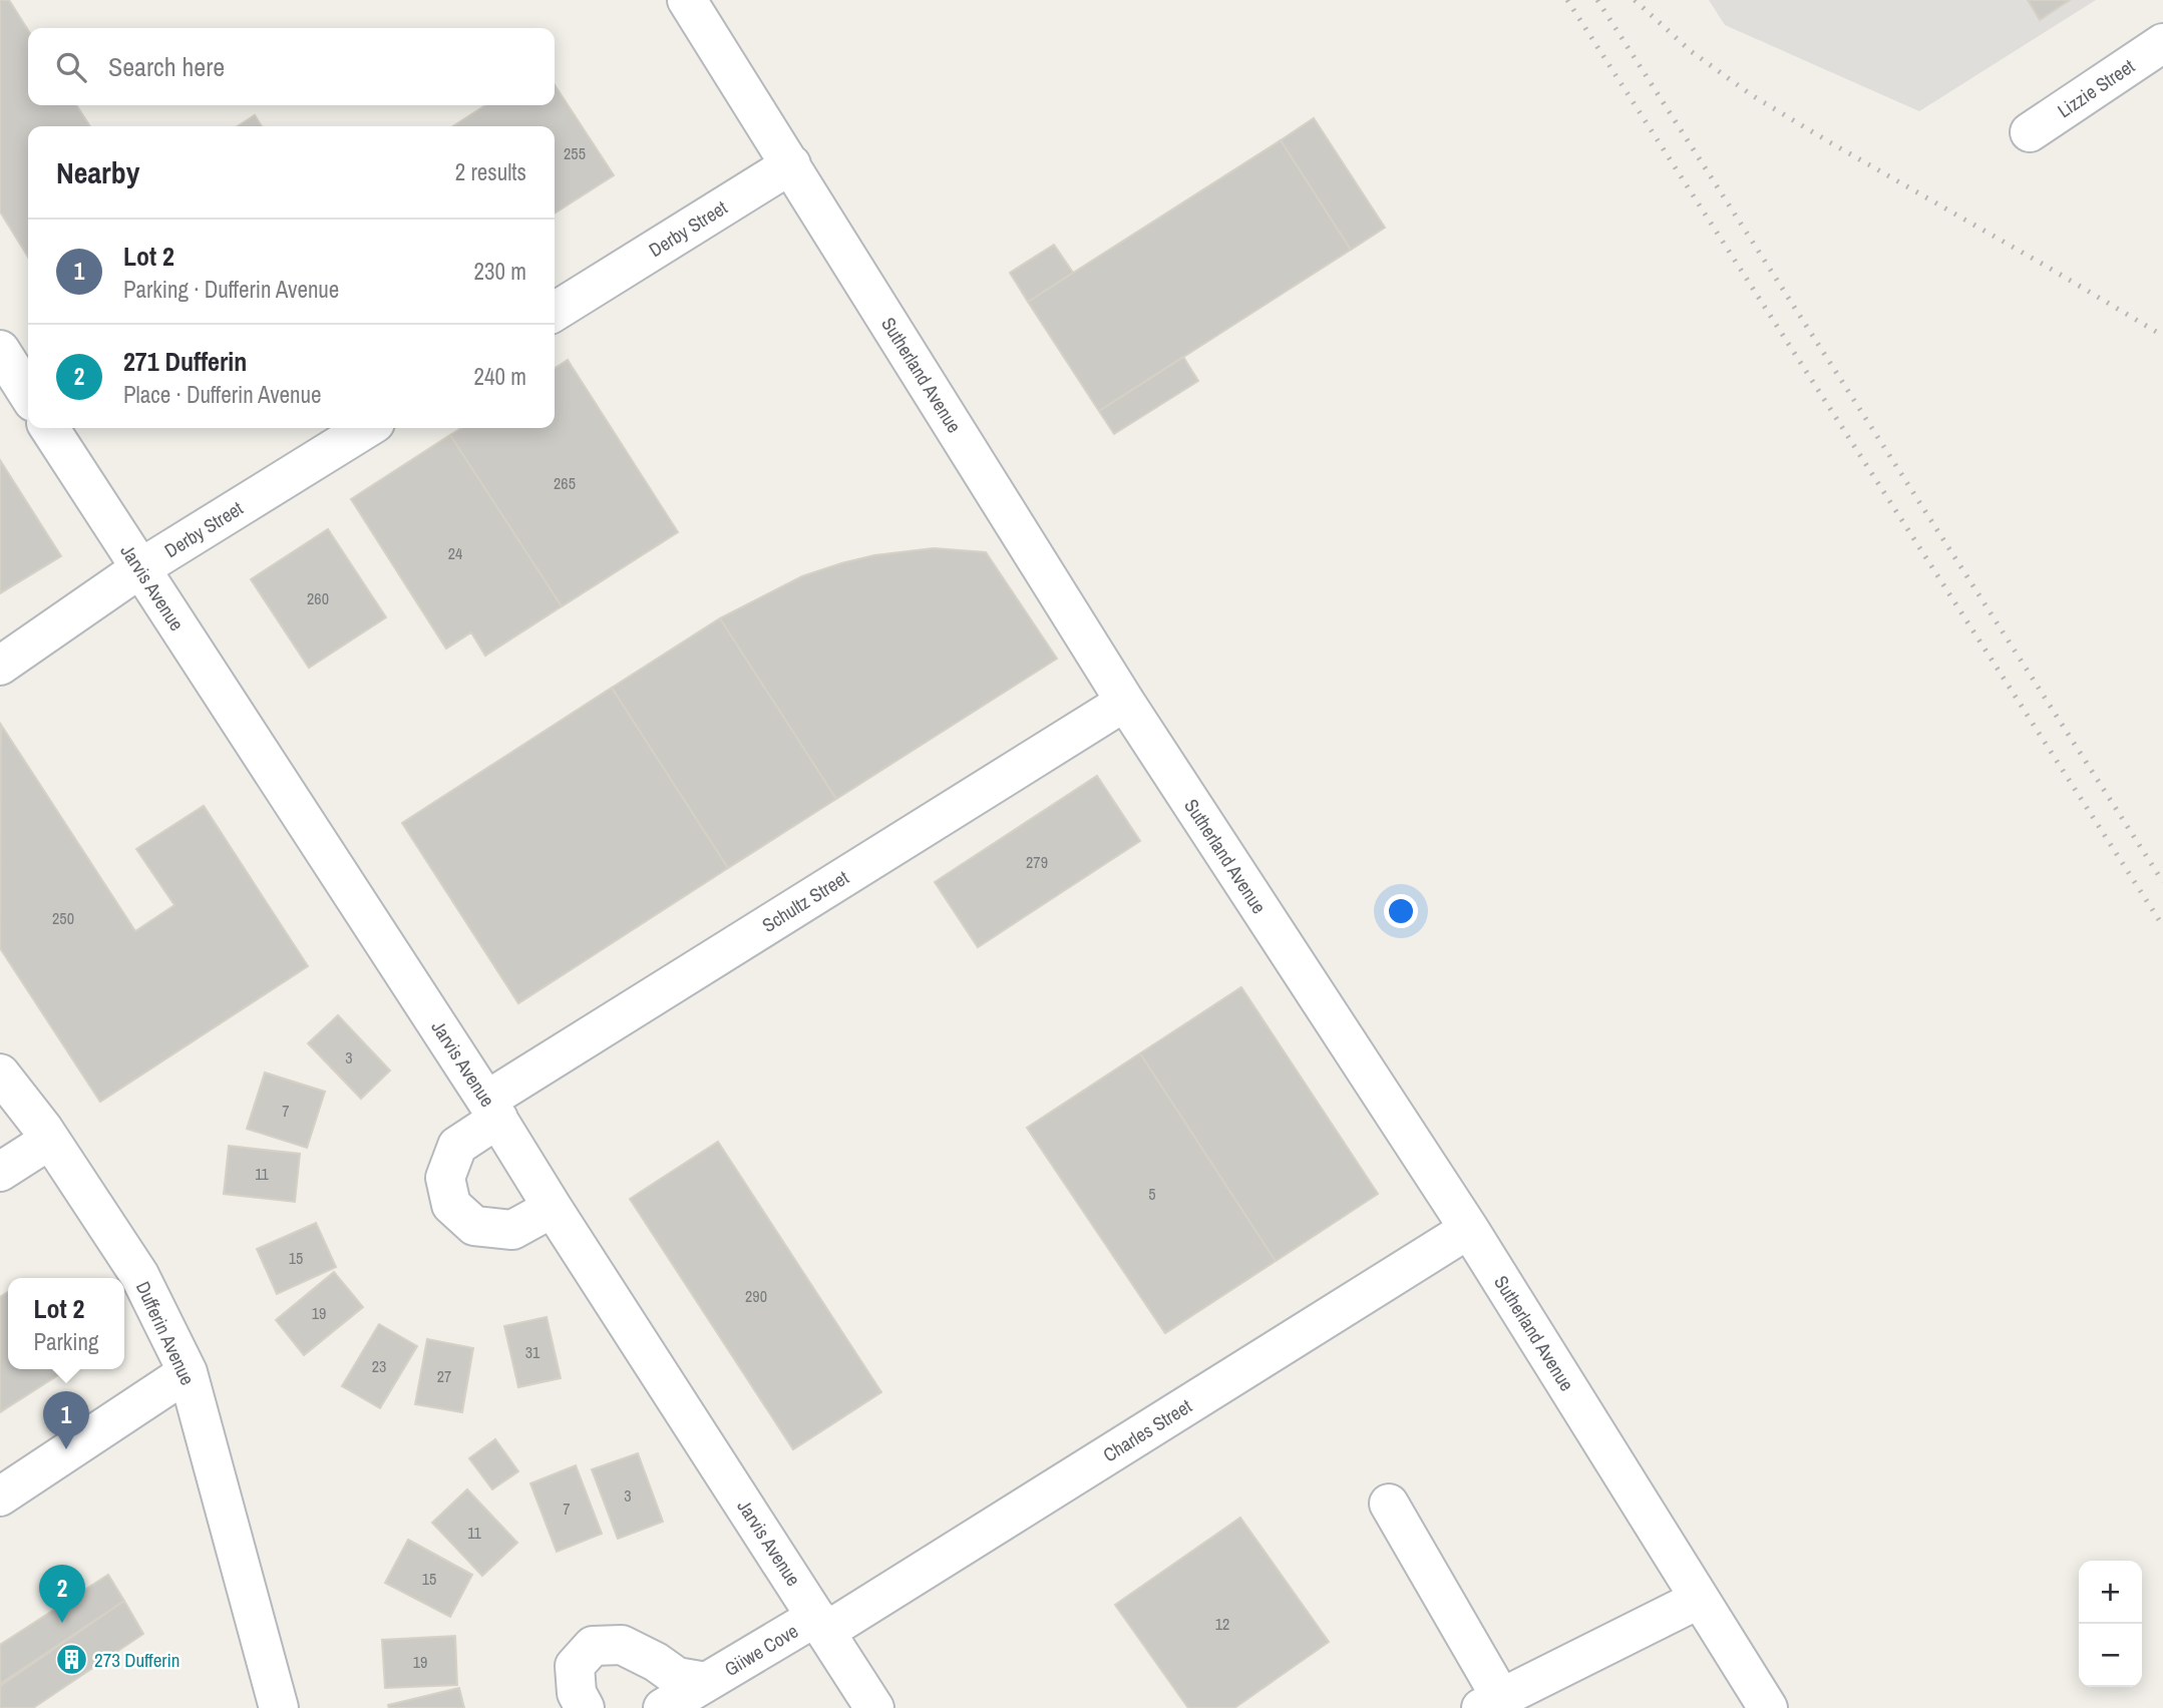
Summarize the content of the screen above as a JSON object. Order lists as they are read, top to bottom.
{
  "streets": {
    "street": [
      "Lizzie Street",
      "Derby Street",
      "Sutherland Avenue",
      "Jarvis Avenue",
      "Schultz Street",
      "Dufferin Avenue",
      "Charles Street",
      "Giiwe Cove"
    ]
  },
  "crossings": [
    ["Derby Street", "Sutherland Avenue"],
    ["Derby Street", "Jarvis Avenue"],
    ["Sutherland Avenue", "Schultz Street"],
    ["Sutherland Avenue", "Charles Street"],
    ["Jarvis Avenue", "Schultz Street"],
    ["Jarvis Avenue", "Charles Street"],
    ["Jarvis Avenue", "Giiwe Cove"],
    ["Charles Street", "Giiwe Cove"]
  ],
  "places": {
    "building": ["273 Dufferin"]
  },
  "house_numbers": [
    "255",
    "265",
    "24",
    "260",
    "279",
    "250",
    "3",
    "7",
    "11",
    "5",
    "15",
    "290",
    "19",
    "31",
    "23",
    "27",
    "3",
    "7",
    "11",
    "15",
    "12",
    "19"
  ],
  "page": {
    "search": "Search here",
    "heading": ["Nearby", "2 results"],
    "list": [
      {
        "mark": "1",
        "name": "Lot 2",
        "note": "Parking · Dufferin Avenue",
        "value": "230 m"
      },
      {
        "mark": "2",
        "name": "271 Dufferin",
        "note": "Place · Dufferin Avenue",
        "value": "240 m"
      }
    ],
    "popup": ["Lot 2", "Parking"],
    "pins": ["1", "2"],
    "map_buttons": ["+", "−"]
  }
}
